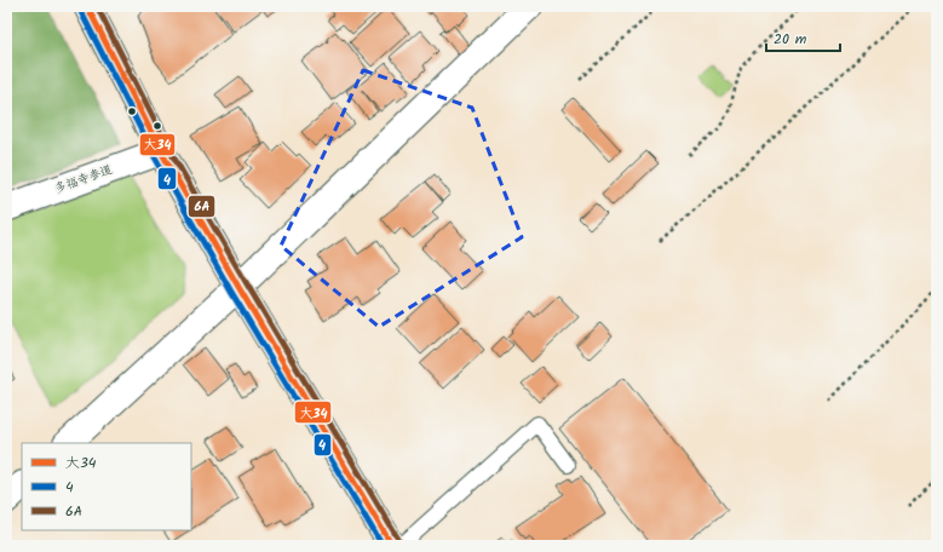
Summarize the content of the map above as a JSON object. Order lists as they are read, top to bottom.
{
  "streets": {
    "street": ["多福寺参道"]
  },
  "lines": ["transit line 大34", "transit line 6A", "transit line 4"],
  "legend": ["大34", "4", "6A"],
  "scale_bar": "20 m"
}
